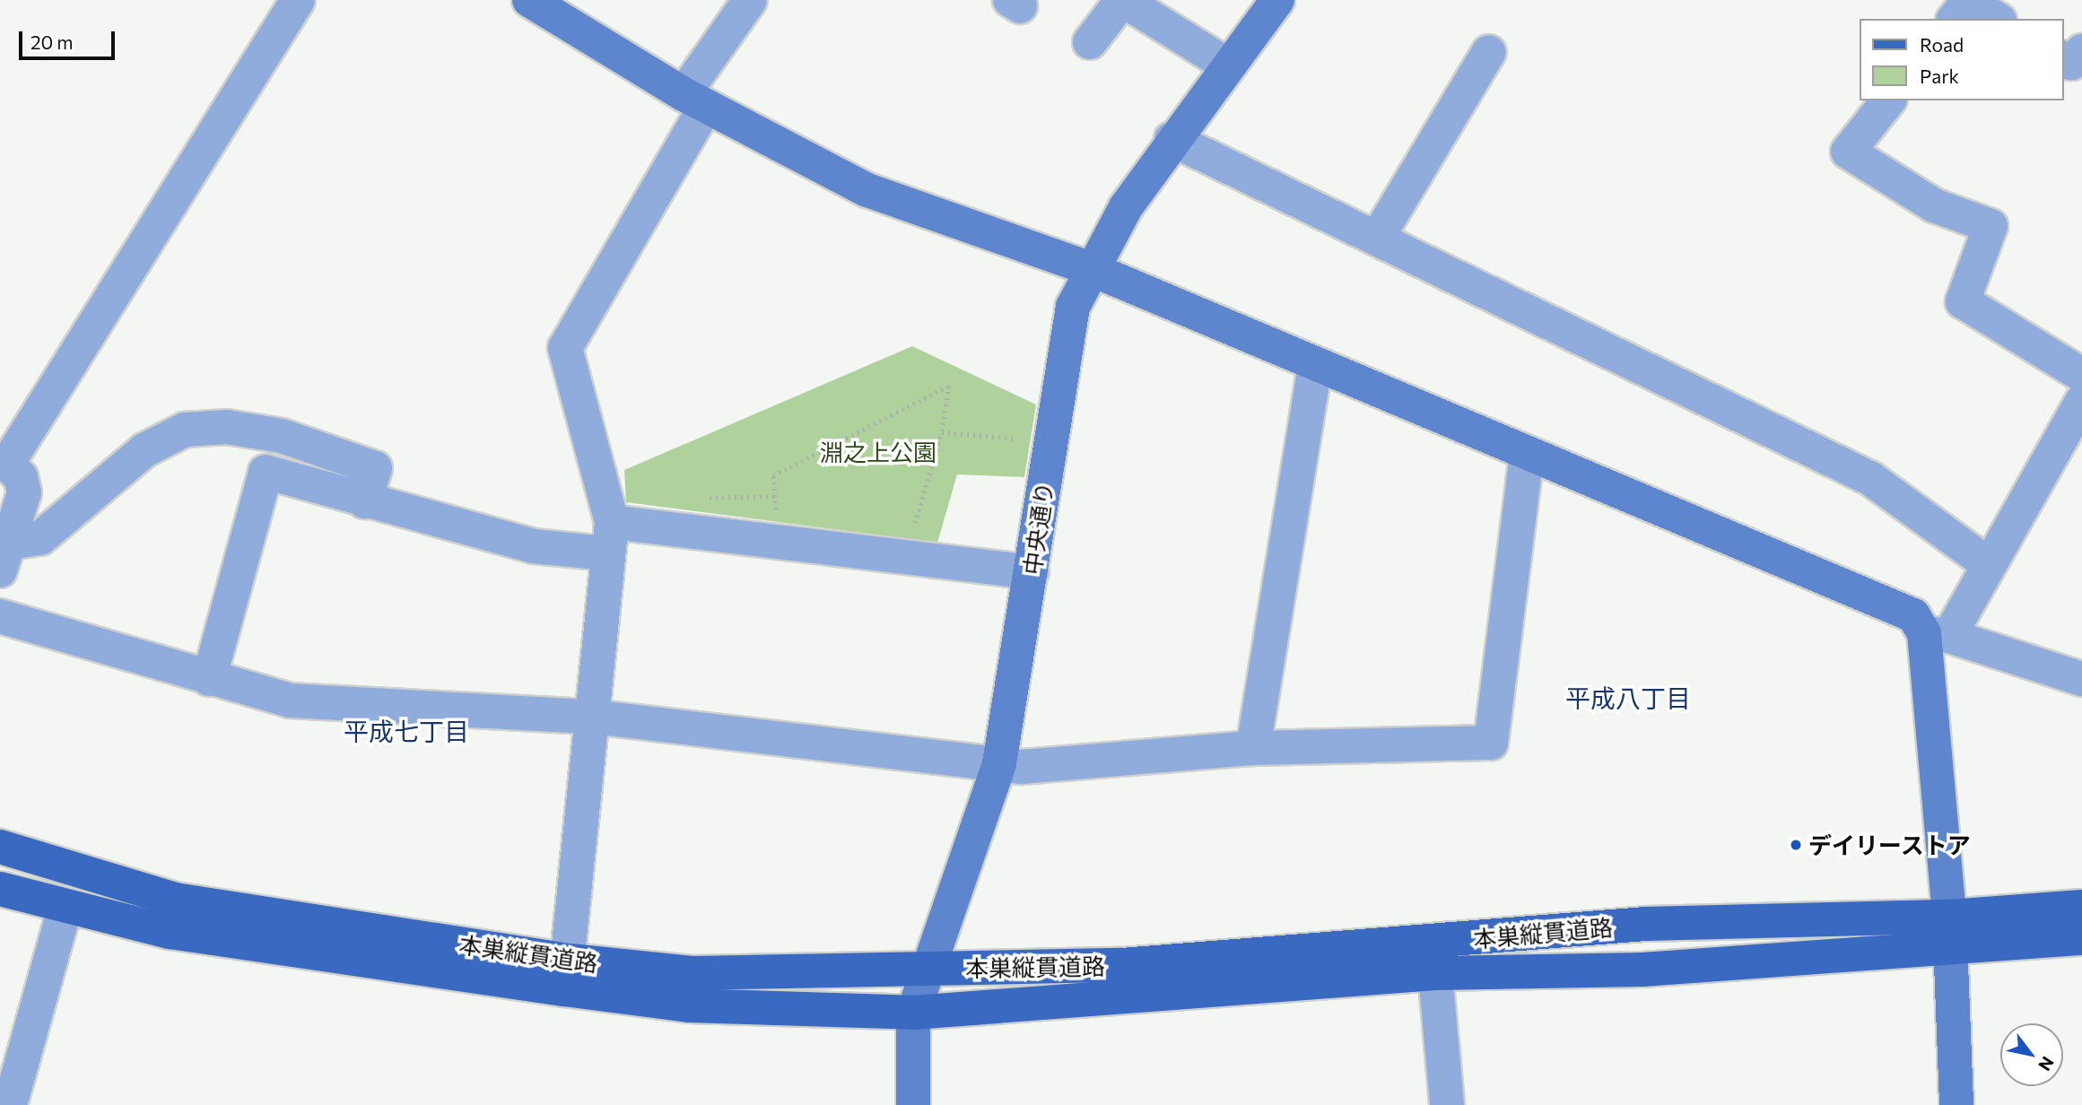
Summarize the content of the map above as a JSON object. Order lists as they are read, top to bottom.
{
  "streets": {
    "main road": ["本巣縦貫道路"],
    "street": ["中央通り"]
  },
  "crossings": [
    ["中央通り", "本巣縦貫道路"]
  ],
  "districts": ["平成八丁目", "平成七丁目"],
  "parks": ["淵之上公園"],
  "places": ["デイリーストア"],
  "legend": ["Road", "Park"],
  "scale_bar": "20 m",
  "north": "bottom right"
}
